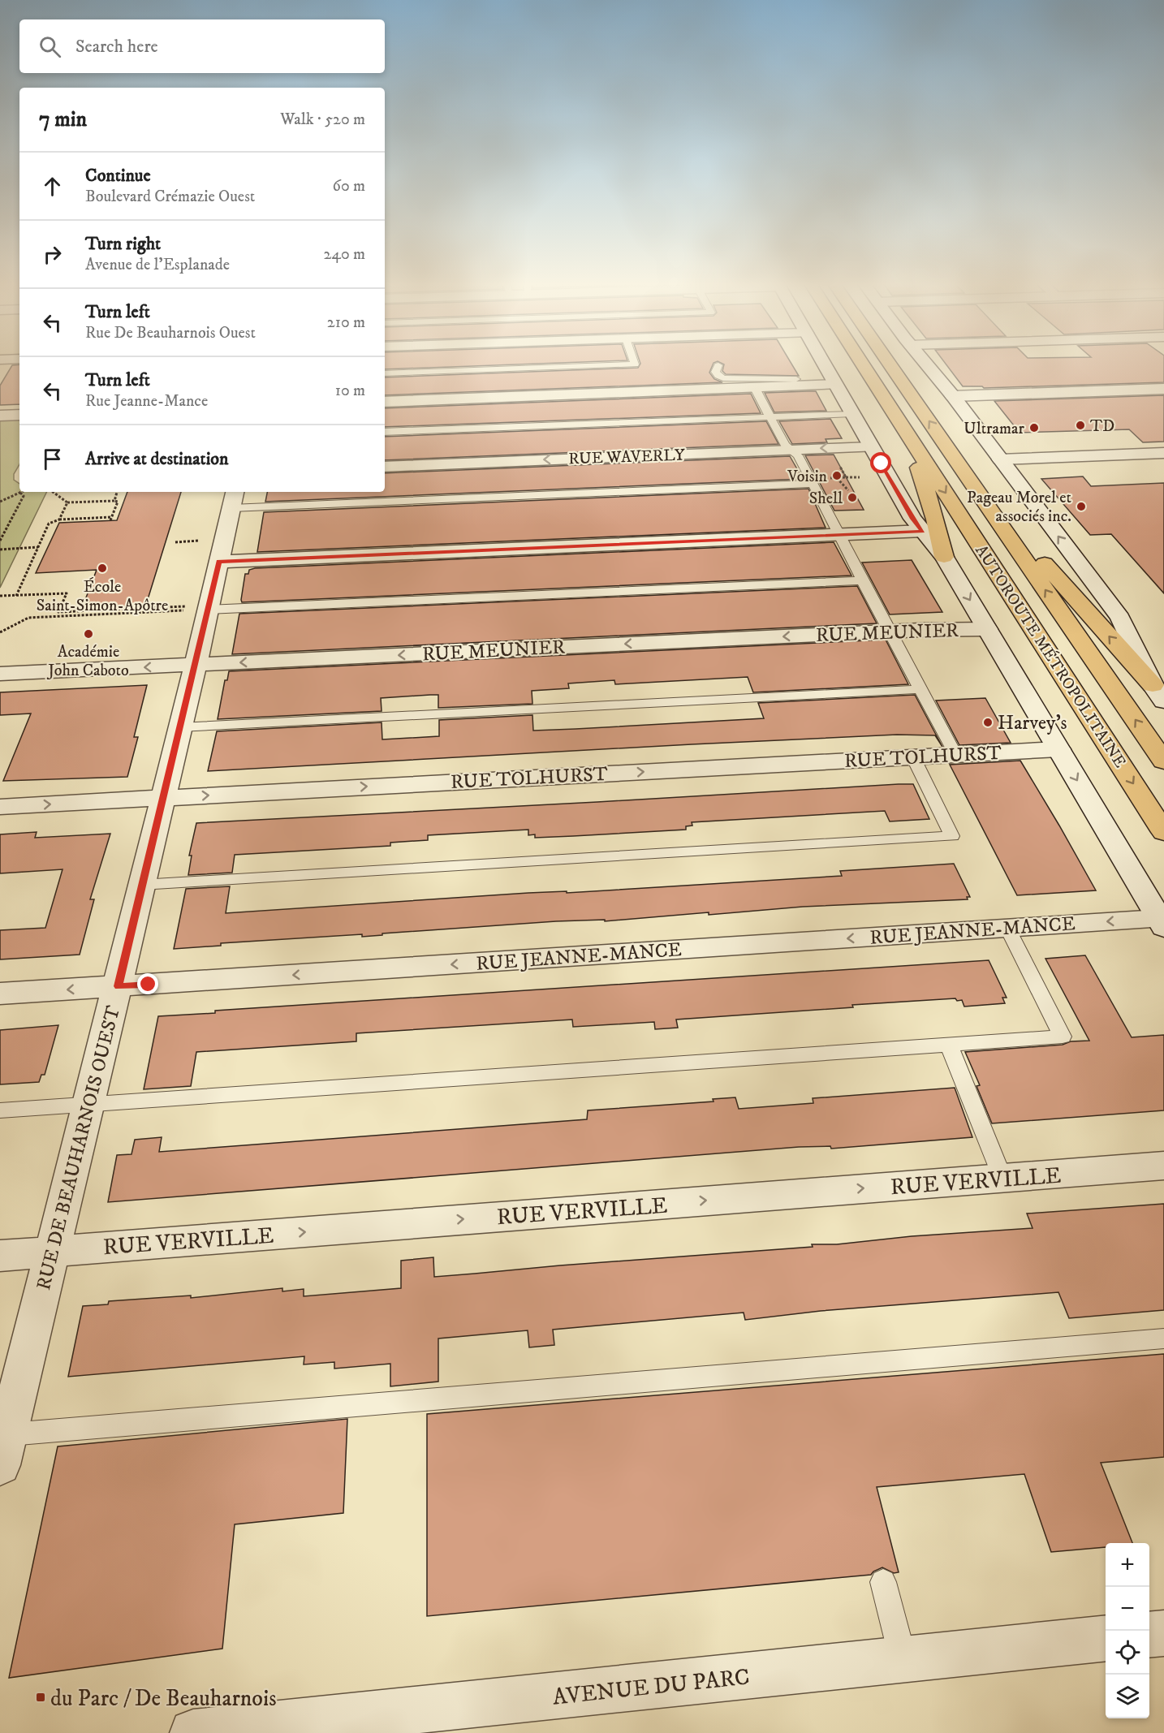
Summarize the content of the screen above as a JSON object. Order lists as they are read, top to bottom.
{
  "streets": {
    "highway": ["AUTOROUTE MÉTROPOLITAINE"],
    "street": [
      "RUE WAVERLY",
      "RUE MEUNIER",
      "RUE TOLHURST",
      "RUE JEANNE-MANCE",
      "RUE DE BEAUHARNOIS OUEST",
      "RUE VERVILLE",
      "AVENUE DU PARC"
    ]
  },
  "crossings": [
    ["RUE MEUNIER", "RUE DE BEAUHARNOIS OUEST"],
    ["RUE TOLHURST", "RUE DE BEAUHARNOIS OUEST"],
    ["RUE JEANNE-MANCE", "RUE DE BEAUHARNOIS OUEST"],
    ["RUE DE BEAUHARNOIS OUEST", "RUE VERVILLE"]
  ],
  "one_way": ["RUE JEANNE-MANCE", "RUE VERVILLE"],
  "places": {
    "other": [
      "TD",
      "Ultramar",
      "Voisin",
      "Shell",
      "Pageau Morel et associés inc.",
      "École Saint-Simon-Apôtre",
      "Académie John Caboto",
      "Harvey's"
    ],
    "transit": ["du Parc / De Beauharnois"]
  },
  "page": {
    "search": "Search here",
    "heading": ["7 min", "Walk · 520 m"],
    "list": [
      ["Continue", "Boulevard Crémazie Ouest", "60 m"],
      ["Turn right", "Avenue de l'Esplanade", "240 m"],
      ["Turn left", "Rue De Beauharnois Ouest", "210 m"],
      ["Turn left", "Rue Jeanne-Mance", "10 m"],
      "Arrive at destination"
    ],
    "map_buttons": ["+", "−"]
  }
}
